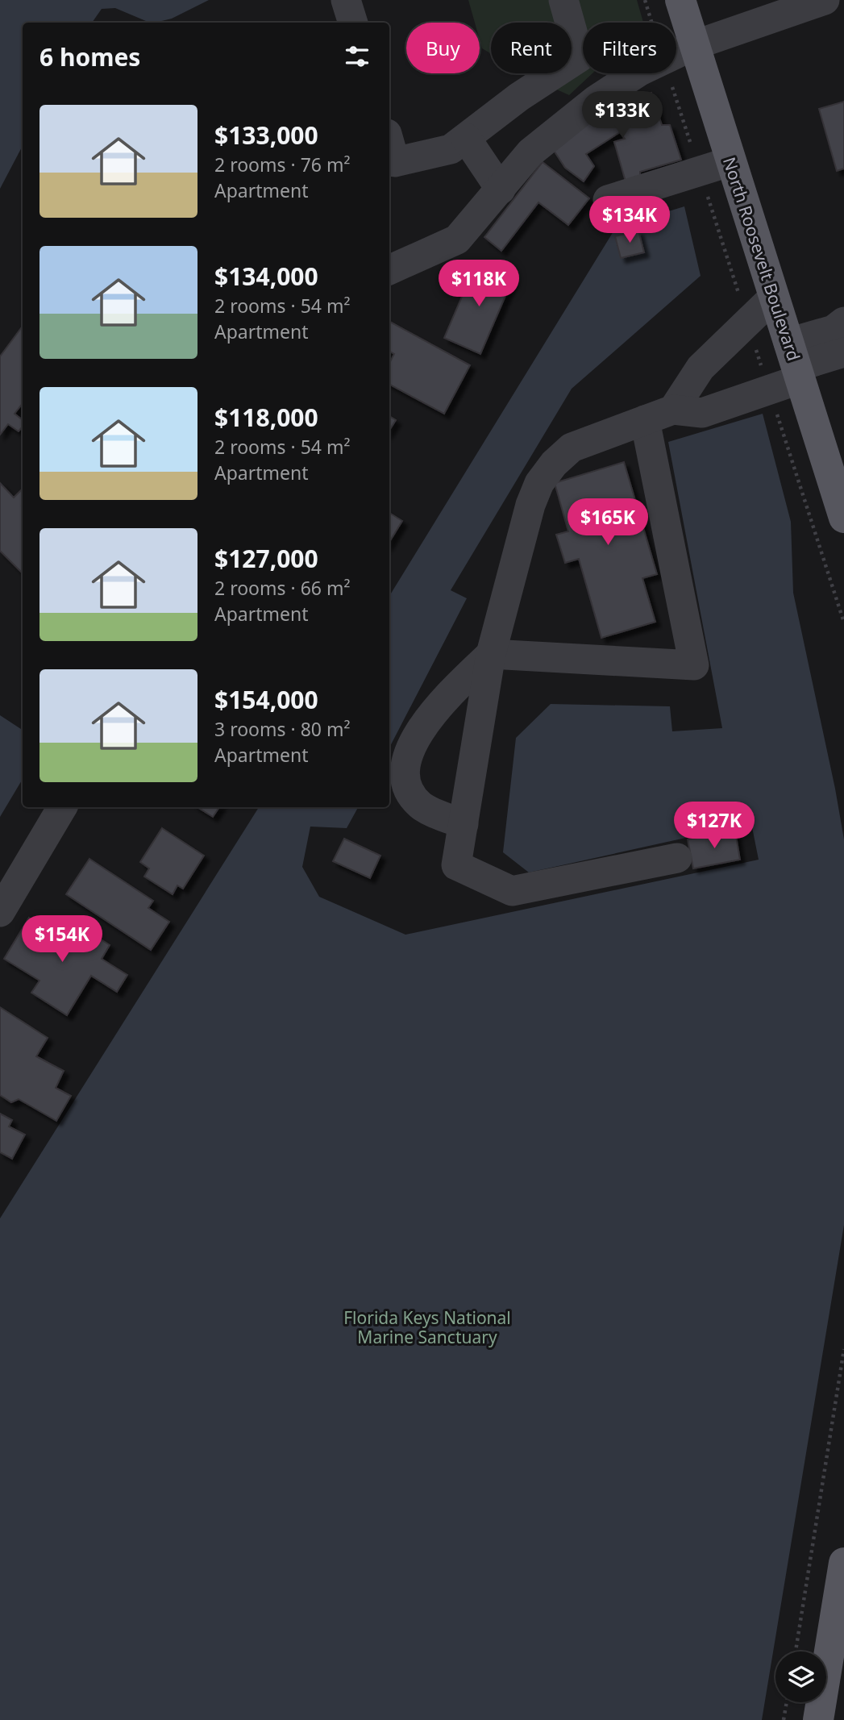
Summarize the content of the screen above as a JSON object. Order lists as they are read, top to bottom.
{
  "streets": {
    "main road": ["North Roosevelt Boulevard"]
  },
  "parks": ["Florida Keys National Marine Sanctuary"],
  "page": {
    "chip": ["Buy", "Rent", "Filters"],
    "heading": "6 homes",
    "list": [
      {
        "name": "$133,000",
        "note": "2 rooms · 76 m² · Apartment"
      },
      {
        "name": "$134,000",
        "note": "2 rooms · 54 m² · Apartment"
      },
      {
        "name": "$118,000",
        "note": "2 rooms · 54 m² · Apartment"
      },
      {
        "name": "$127,000",
        "note": "2 rooms · 66 m² · Apartment"
      },
      {
        "name": "$154,000",
        "note": "3 rooms · 80 m² · Apartment"
      }
    ],
    "price": [
      "$133K",
      "$134K",
      "$118K",
      "$165K",
      "$127K",
      "$154K"
    ]
  }
}
